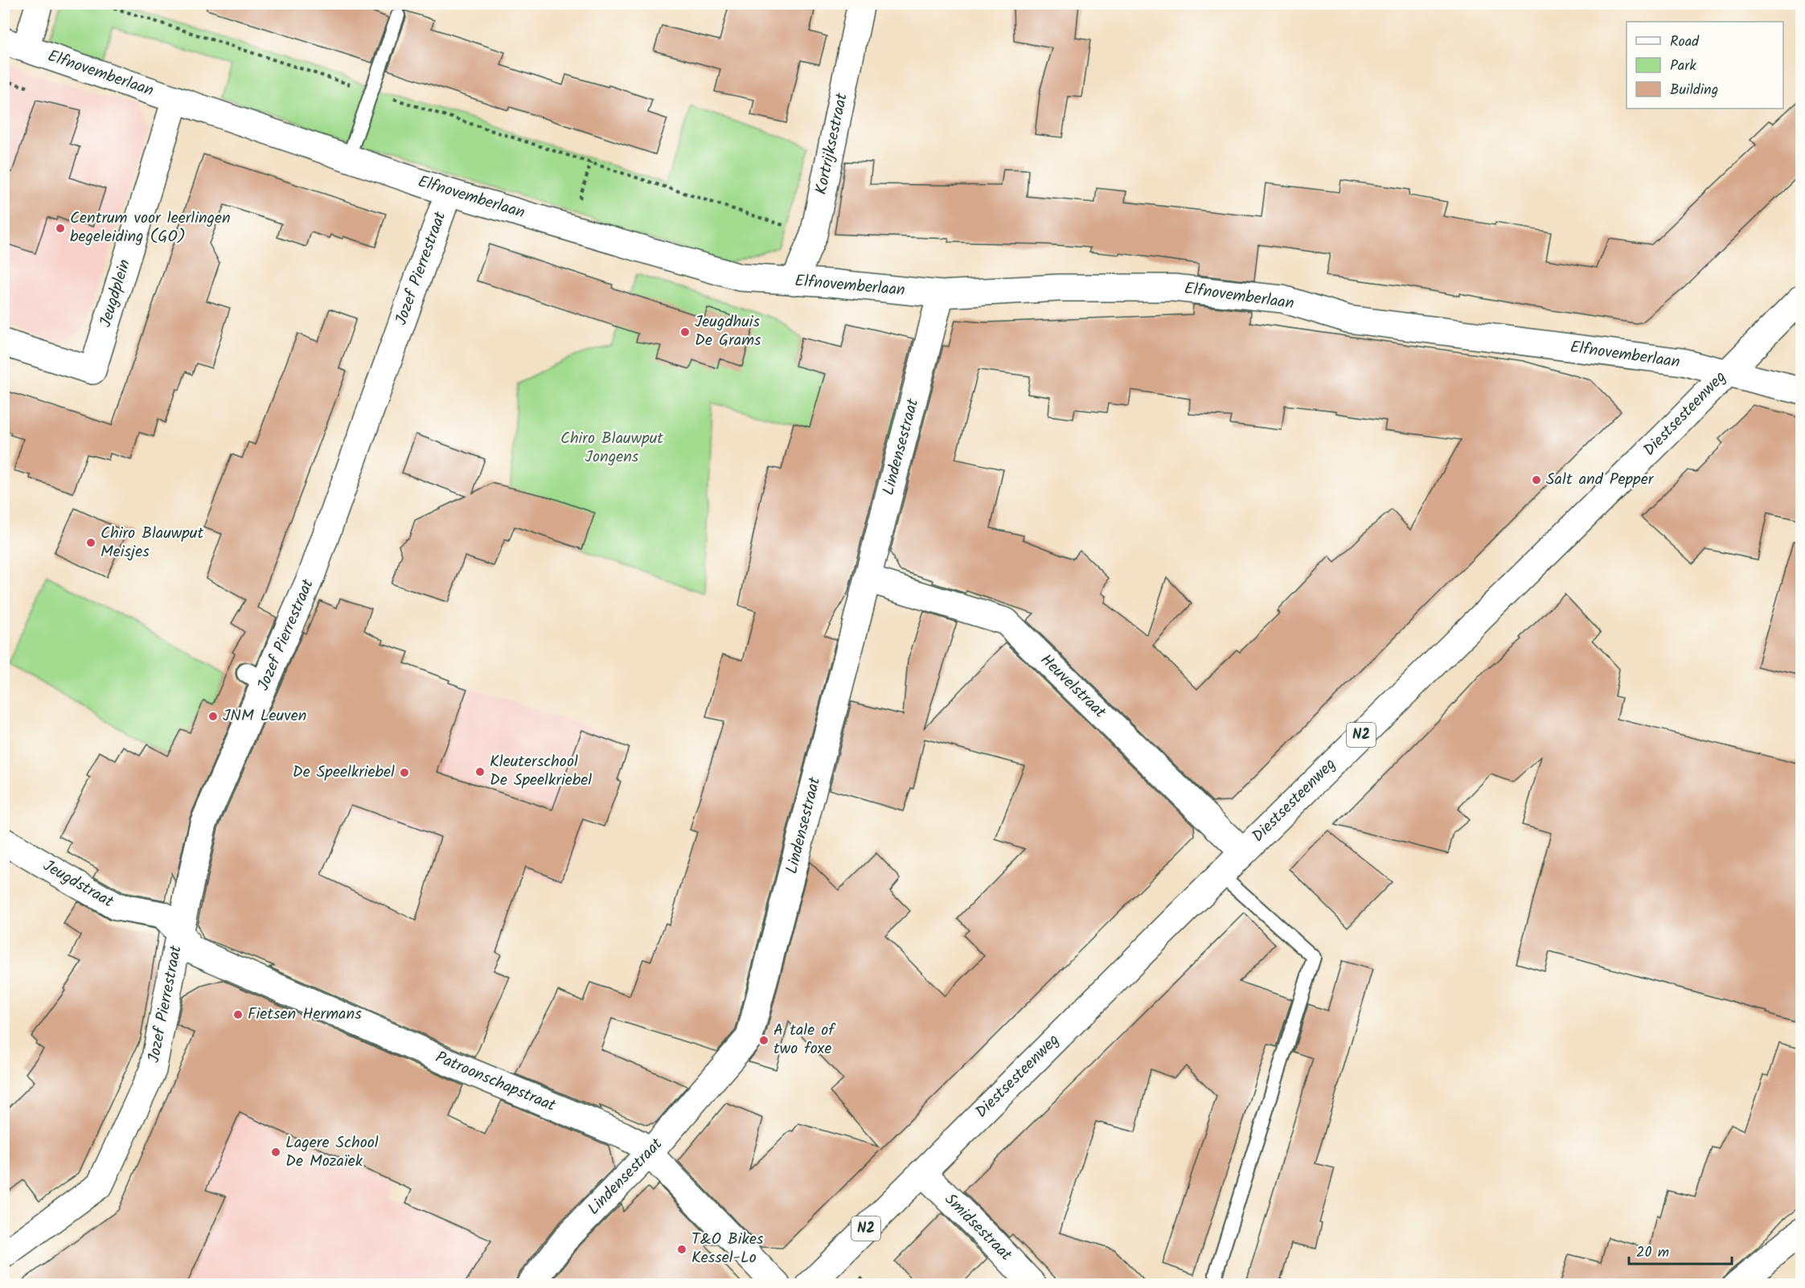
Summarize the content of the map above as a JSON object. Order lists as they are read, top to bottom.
{
  "streets": {
    "street": [
      "Elfnovemberlaan",
      "Kortrijksestraat",
      "Jozef Pierrestraat",
      "Jeugdplein",
      "Diestsesteenweg",
      "Lindensestraat",
      "Heuvelstraat",
      "N2",
      "Jeugdstraat",
      "Patroonschapstraat",
      "Smidsestraat"
    ]
  },
  "crossings": [
    ["Elfnovemberlaan", "Kortrijksestraat"],
    ["Elfnovemberlaan", "Jozef Pierrestraat"],
    ["Elfnovemberlaan", "Jeugdplein"],
    ["Elfnovemberlaan", "Diestsesteenweg"],
    ["Elfnovemberlaan", "Lindensestraat"],
    ["Jozef Pierrestraat", "Jeugdstraat"],
    ["Jozef Pierrestraat", "Patroonschapstraat"],
    ["Diestsesteenweg", "Heuvelstraat"],
    ["Diestsesteenweg", "Smidsestraat"],
    ["Lindensestraat", "Heuvelstraat"],
    ["Lindensestraat", "Patroonschapstraat"],
    ["Jeugdstraat", "Patroonschapstraat"]
  ],
  "parks": ["Chiro Blauwput Jongens"],
  "places": [
    "Centrum voor leerlingen begeleiding (GO)",
    "Jeugdhuis De Grams",
    "Salt and Pepper",
    "Chiro Blauwput Meisjes",
    "JNM Leuven",
    "Kleuterschool De Speelkriebel",
    "De Speelkriebel",
    "Fietsen Hermans",
    "A tale of two foxe",
    "Lagere School De Mozaïek",
    "T&O Bikes Kessel-Lo"
  ],
  "legend": ["Road", "Park", "Building"],
  "scale_bar": "20 m"
}
